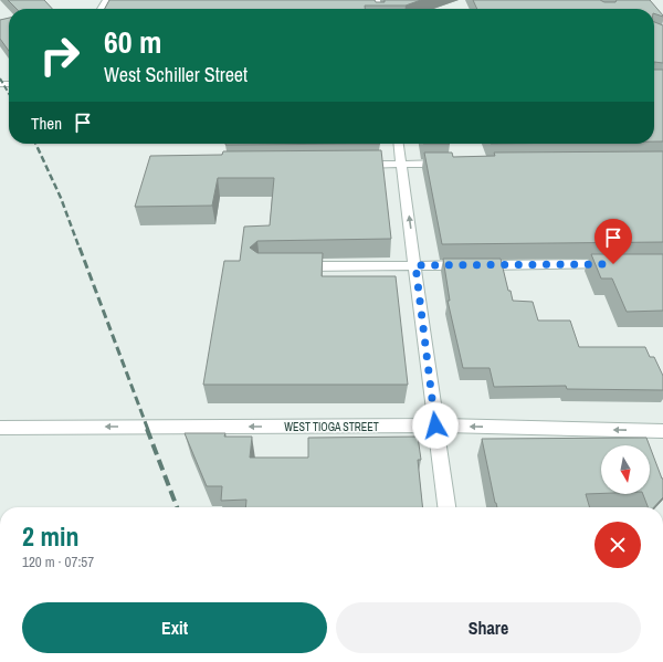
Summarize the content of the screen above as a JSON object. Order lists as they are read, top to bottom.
{
  "streets": {
    "street": ["WEST TIOGA STREET"]
  },
  "one_way": ["WEST TIOGA STREET"],
  "north": "bottom",
  "page": {
    "turn": ["60 m", "West Schiller Street"],
    "then": "Then",
    "heading": ["2 min", "120 m · 07:57"],
    "buttons": ["Exit", "Share"]
  }
}
